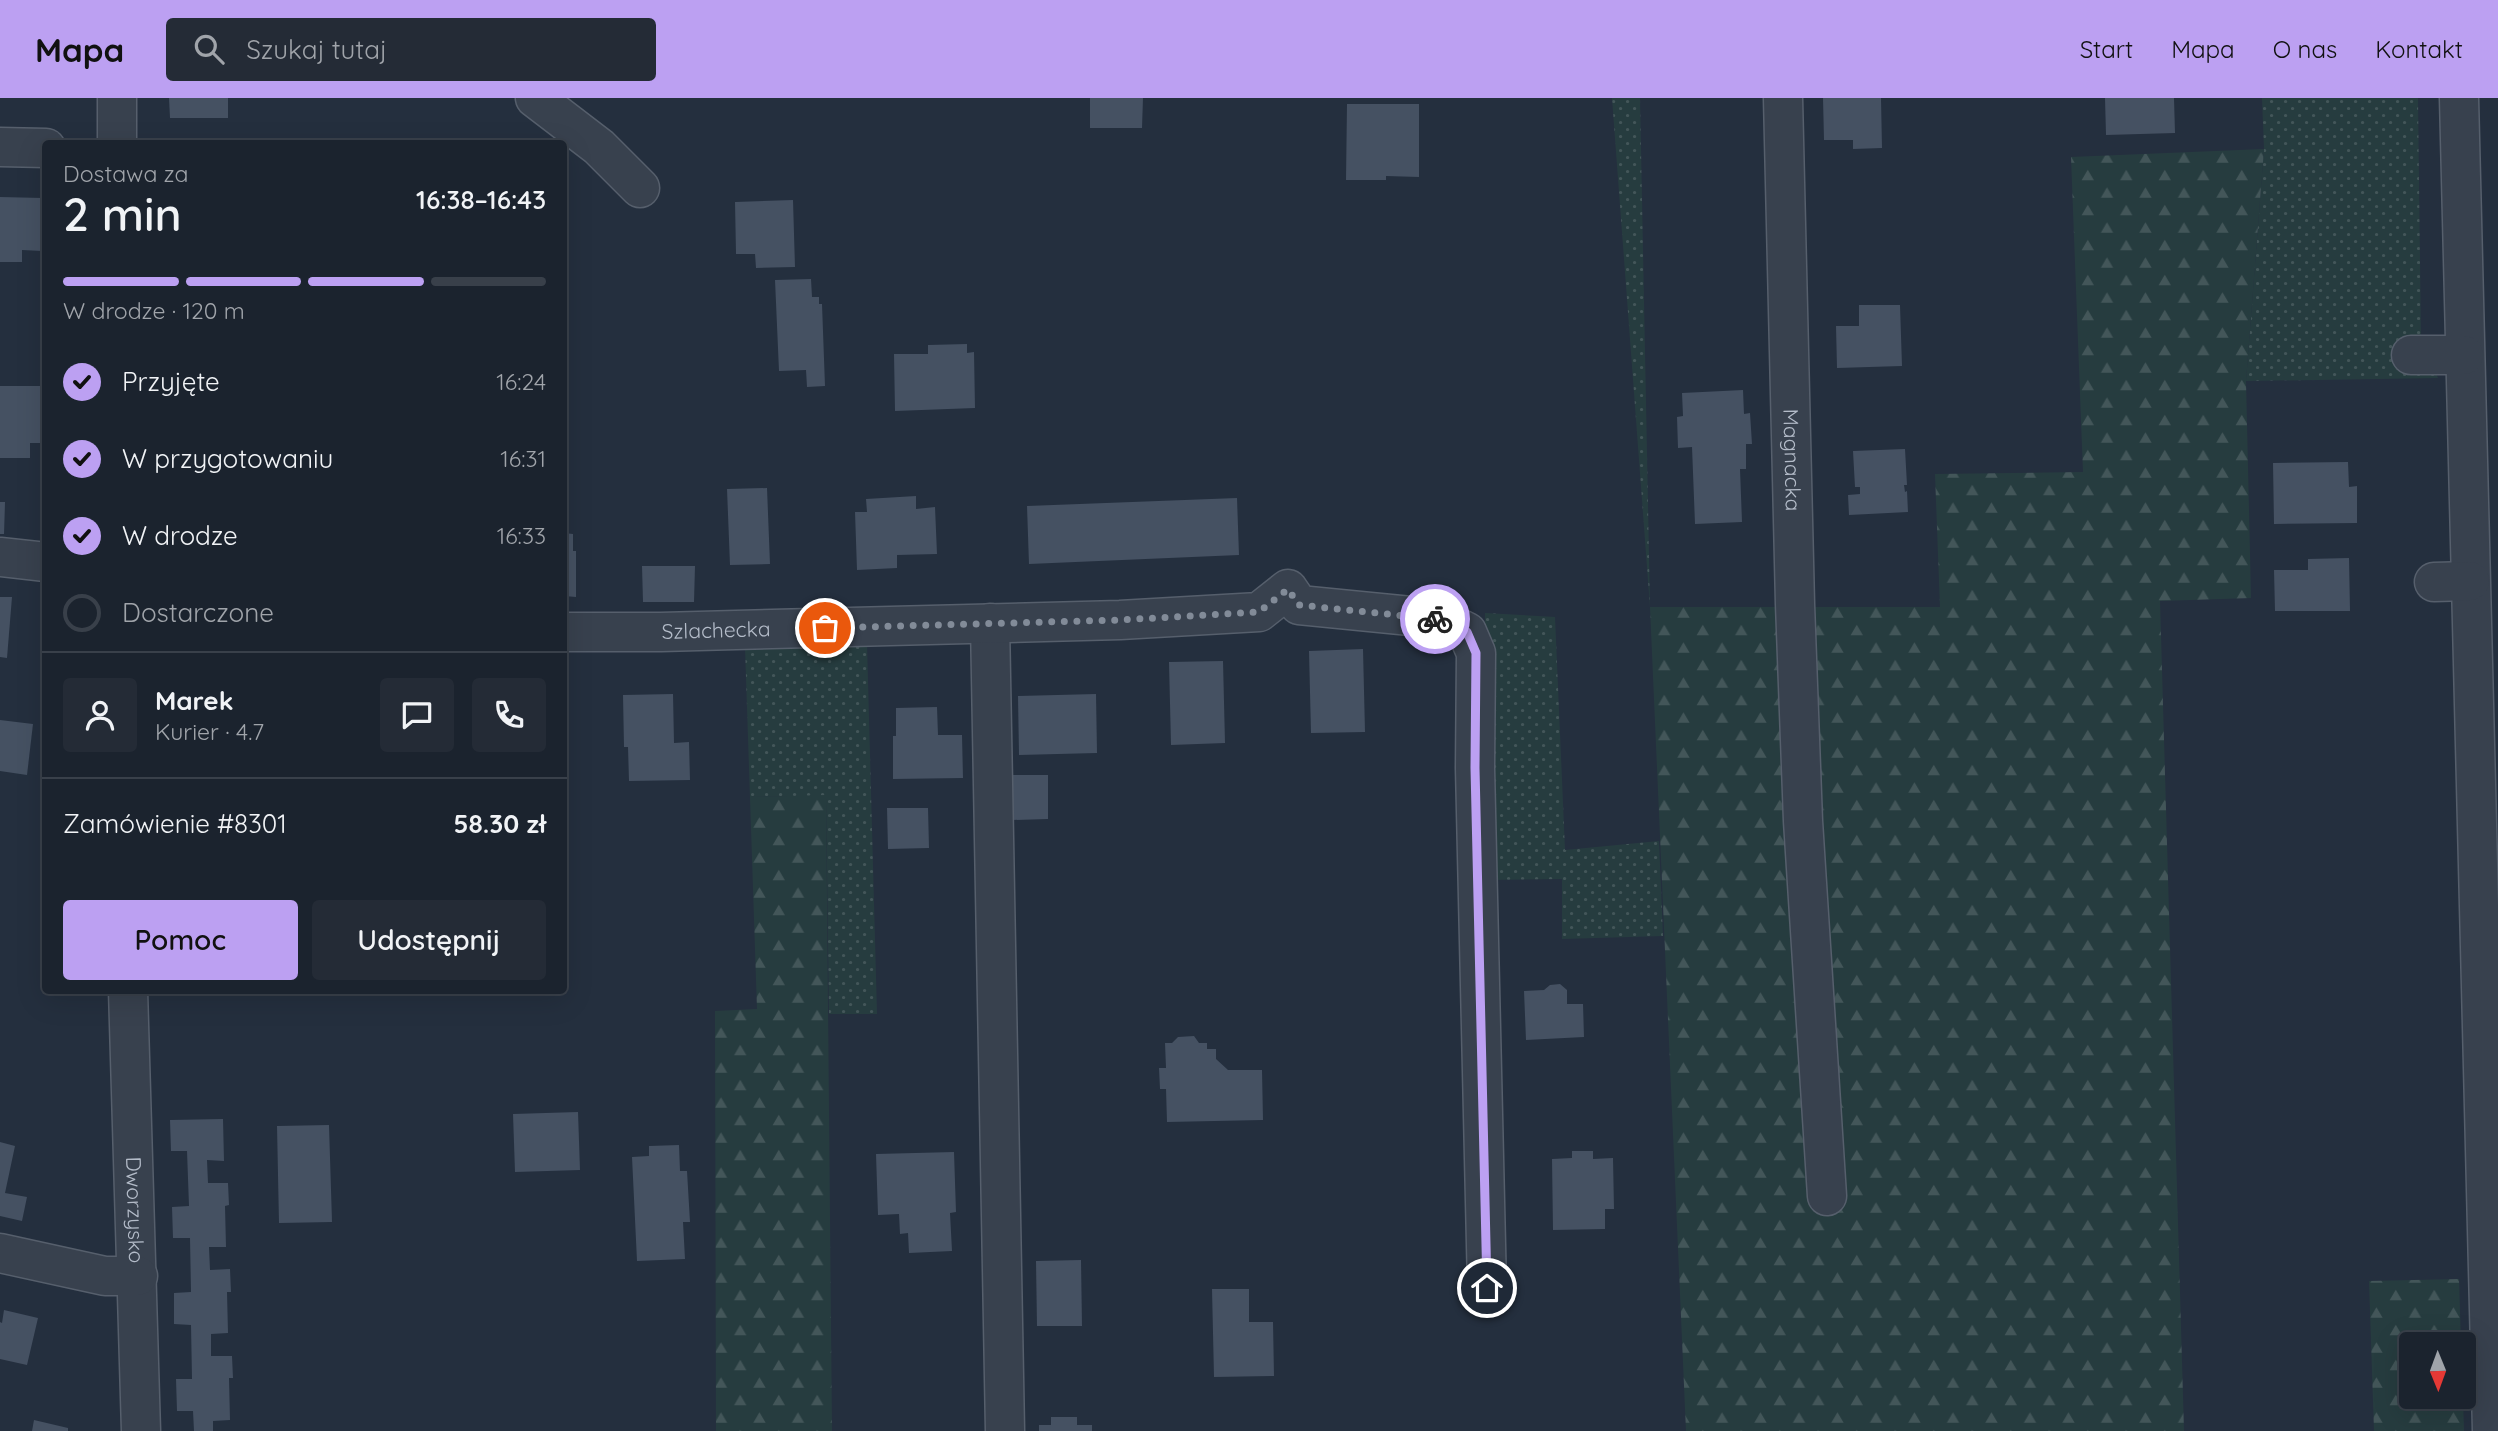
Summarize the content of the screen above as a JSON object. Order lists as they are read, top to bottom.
{
  "streets": {
    "street": ["Magnacka", "Szlachecka", "Dworzysko"]
  },
  "north": "bottom",
  "page": {
    "header": "Mapa",
    "search": "Szukaj tutaj",
    "nav": [
      "Start",
      "Mapa",
      "O nas",
      "Kontakt"
    ],
    "heading": ["2 min", "Dostawa za", "16:38–16:43"],
    "panel": [
      "Marek",
      "Kurier · 4.7",
      "Zamówienie #8301",
      "58.30 zł"
    ],
    "bar": "W drodze · 120 m",
    "list": [
      ["Przyjęte", "16:24"],
      ["W przygotowaniu", "16:31"],
      ["W drodze", "16:33"],
      "Dostarczone"
    ],
    "buttons": ["Pomoc", "Udostępnij"]
  }
}
